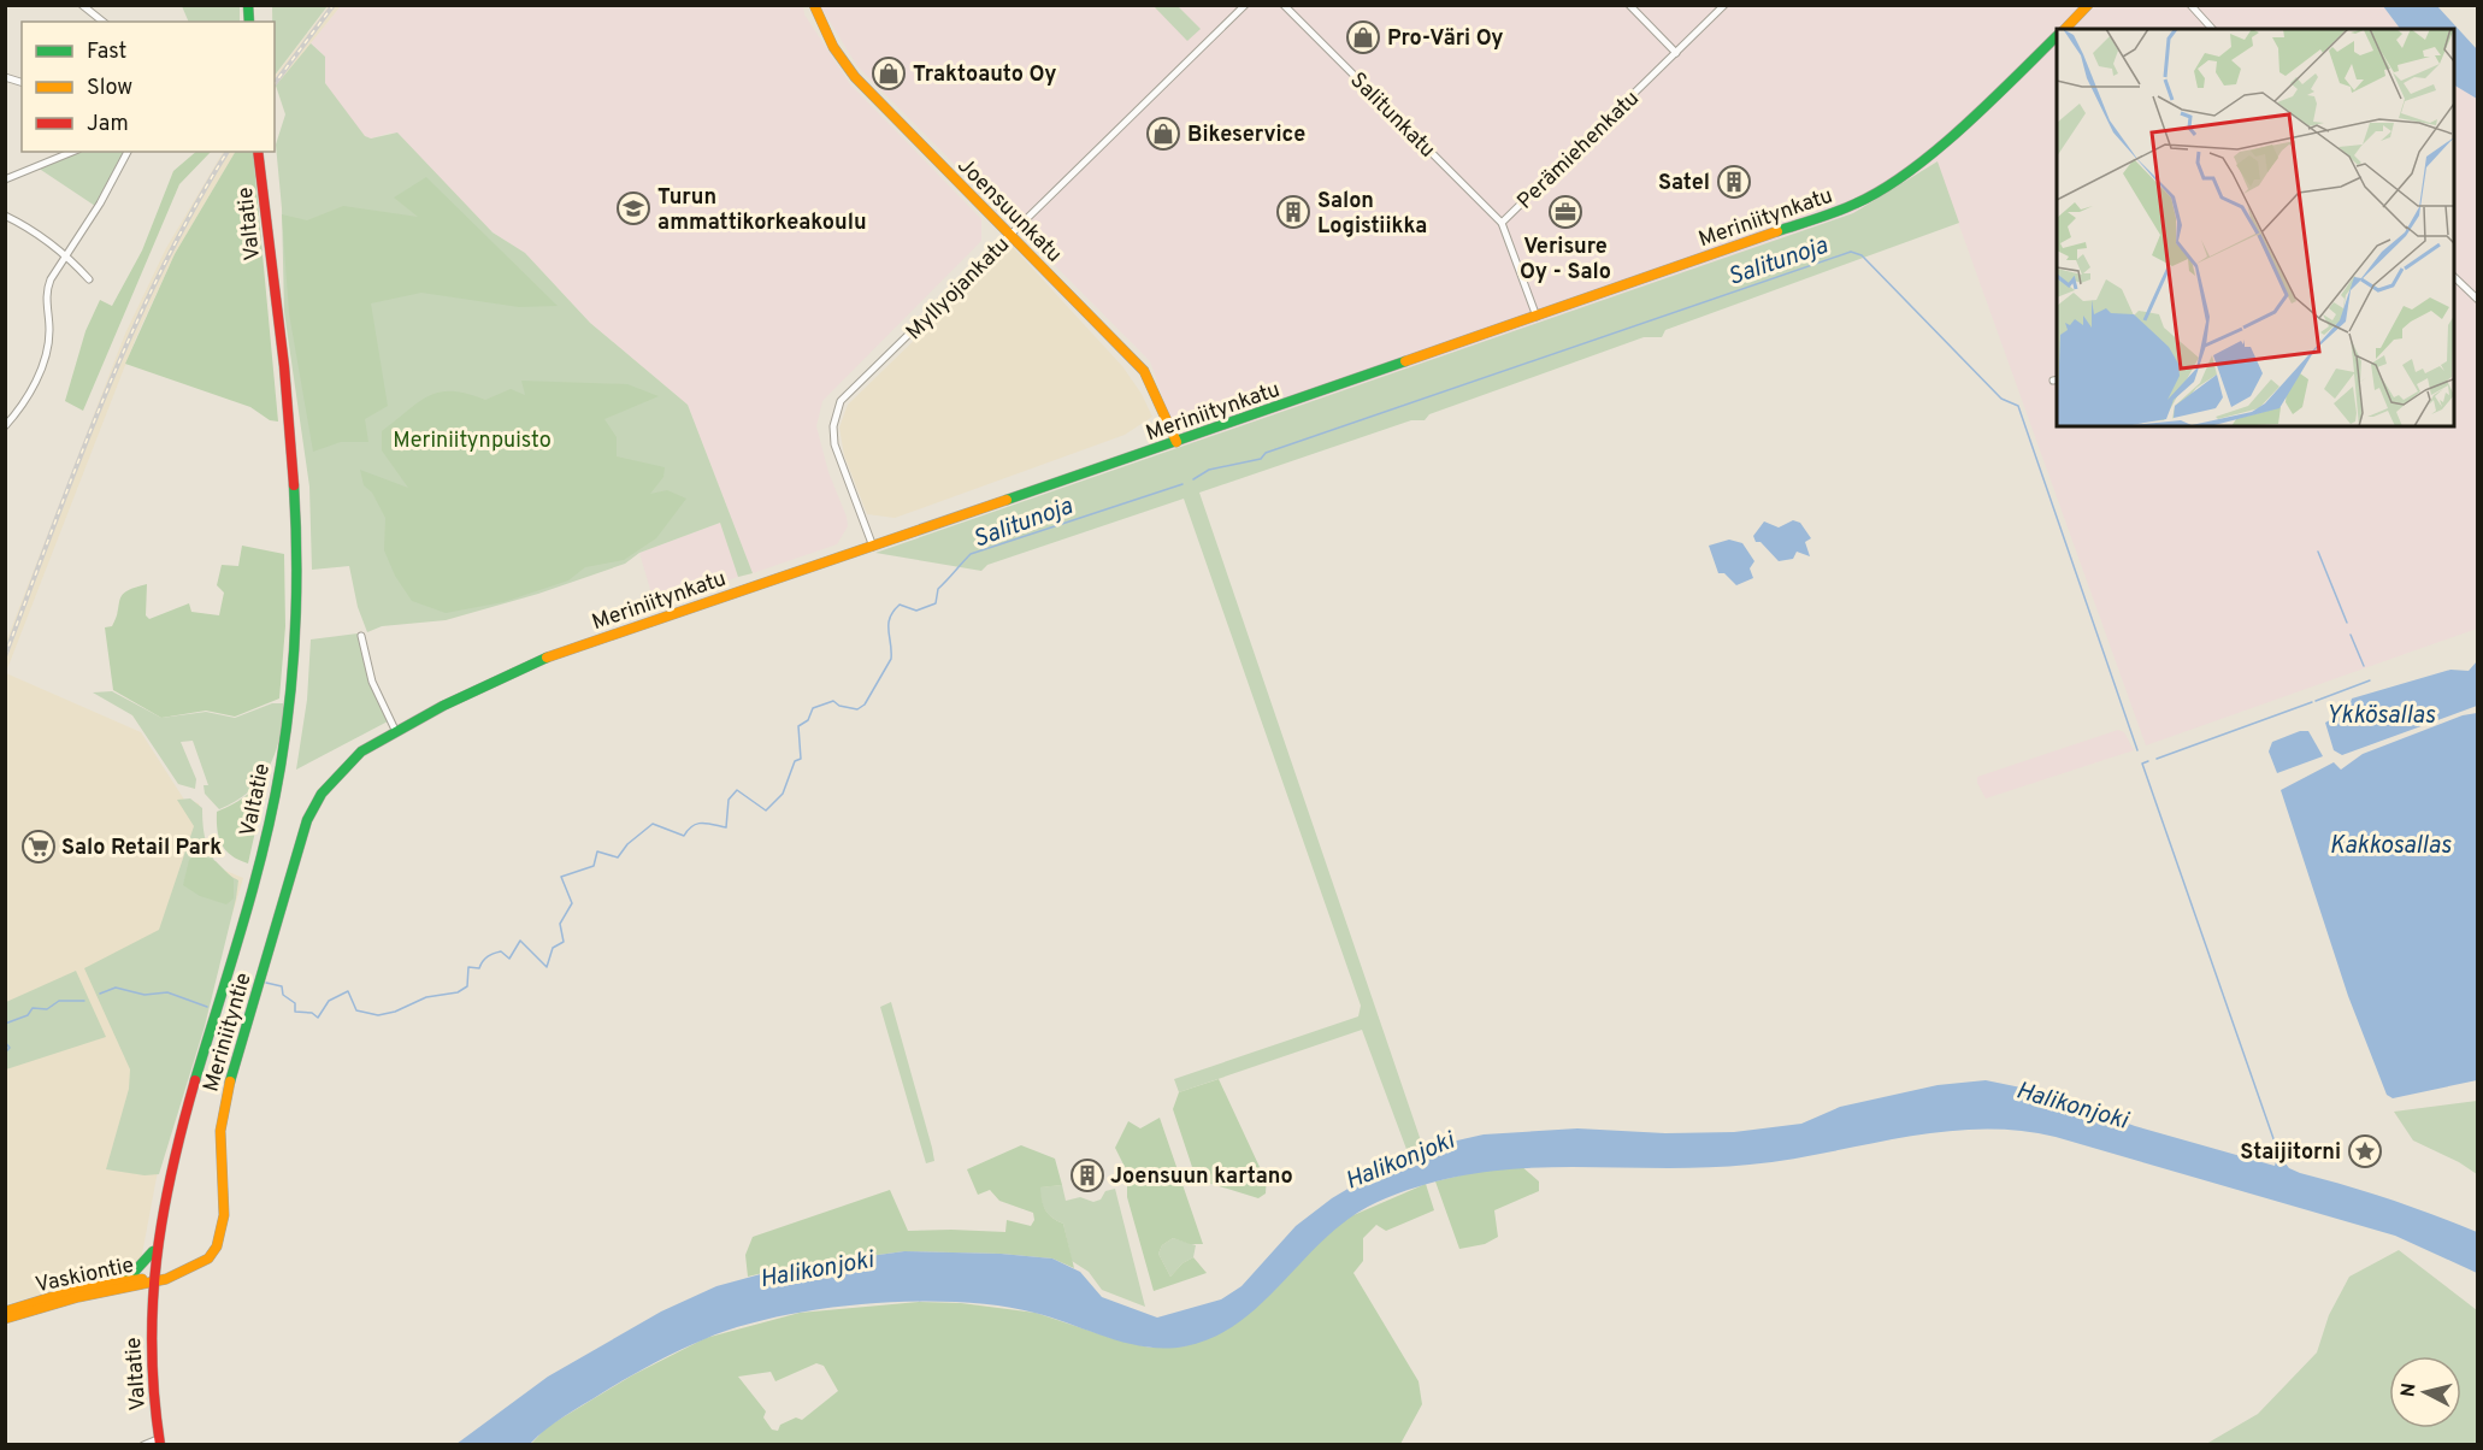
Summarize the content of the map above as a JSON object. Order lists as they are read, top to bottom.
{
  "streets": {
    "main road": [
      "Joensuunkatu",
      "Meriniitynkatu",
      "Valtatie",
      "Meriniityntie",
      "Vaskiontie"
    ],
    "street": ["Salitunkatu", "Perämiehenkatu", "Myllyojankatu"]
  },
  "crossings": [
    ["Salitunkatu", "Perämiehenkatu"],
    ["Perämiehenkatu", "Meriniitynkatu"],
    ["Joensuunkatu", "Meriniitynkatu"],
    ["Joensuunkatu", "Myllyojankatu"],
    ["Meriniitynkatu", "Myllyojankatu"],
    ["Meriniitynkatu", "Meriniityntie"],
    ["Valtatie", "Meriniityntie"],
    ["Valtatie", "Vaskiontie"],
    ["Meriniityntie", "Vaskiontie"]
  ],
  "water": [
    "Salitunoja",
    "Ykkösallas",
    "Kakkosallas",
    "Halikonjoki"
  ],
  "parks": ["Meriniitynpuisto"],
  "places": {
    "shop": ["Pro-Väri Oy", "Traktoauto Oy", "Bikeservice"],
    "building": ["Satel", "Salon Logistiikka", "Joensuun kartano"],
    "school or university": ["Turun ammattikorkeakoulu"],
    "office": ["Verisure Oy - Salo"],
    "supermarket": ["Salo Retail Park"],
    "place": ["Staijitorni"]
  },
  "legend": ["Fast", "Slow", "Jam"],
  "north": "left"
}
